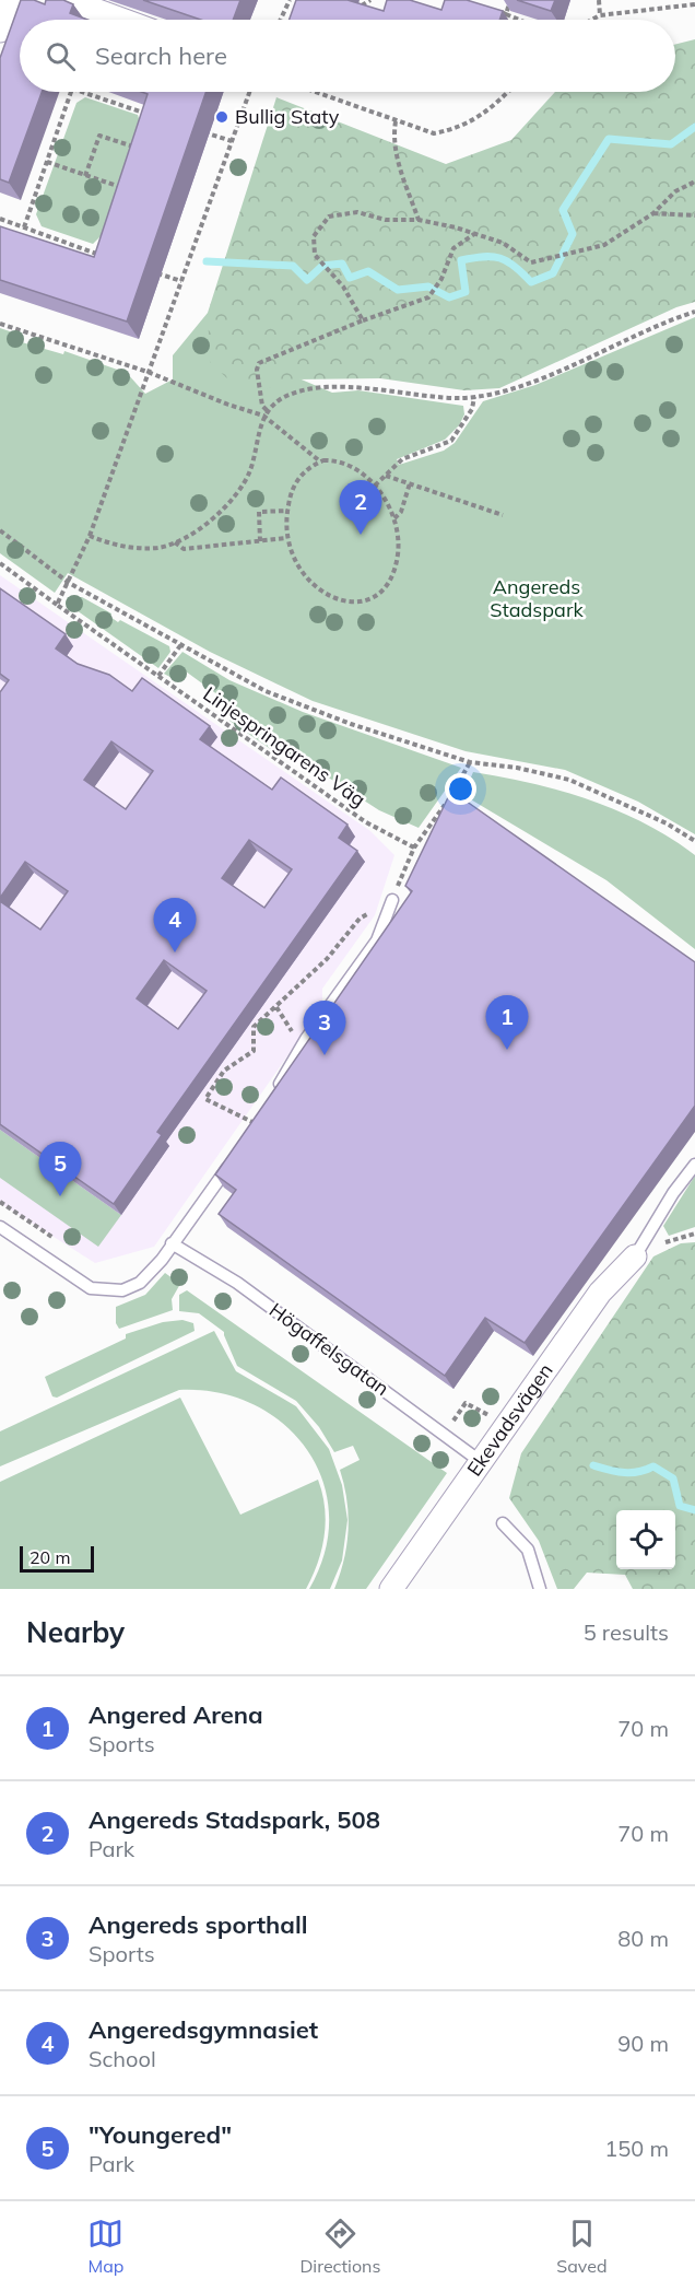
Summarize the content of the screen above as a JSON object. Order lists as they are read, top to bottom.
{
  "streets": {
    "street": ["Ekevadsvägen"],
    "lane": ["Högaffelsgatan"],
    "path": ["Linjespringarens Väg"]
  },
  "crossings": [
    ["Högaffelsgatan", "Ekevadsvägen"]
  ],
  "parks": ["Angereds Stadspark"],
  "places": ["Bullig Staty"],
  "scale_bar": "20 m",
  "page": {
    "search": "Search here",
    "pins": [
      "2",
      "4",
      "1",
      "3",
      "5"
    ],
    "scale": "20 m",
    "heading": ["Nearby", "5 results"],
    "list": [
      {
        "mark": "1",
        "name": "Angered Arena",
        "note": "Sports",
        "value": "70 m"
      },
      {
        "mark": "2",
        "name": "Angereds Stadspark, 508",
        "note": "Park",
        "value": "70 m"
      },
      {
        "mark": "3",
        "name": "Angereds sporthall",
        "note": "Sports",
        "value": "80 m"
      },
      {
        "mark": "4",
        "name": "Angeredsgymnasiet",
        "note": "School",
        "value": "90 m"
      },
      {
        "mark": "5",
        "name": "\"Youngered\"",
        "note": "Park",
        "value": "150 m"
      }
    ],
    "nav": ["Map", "Directions", "Saved"]
  }
}
